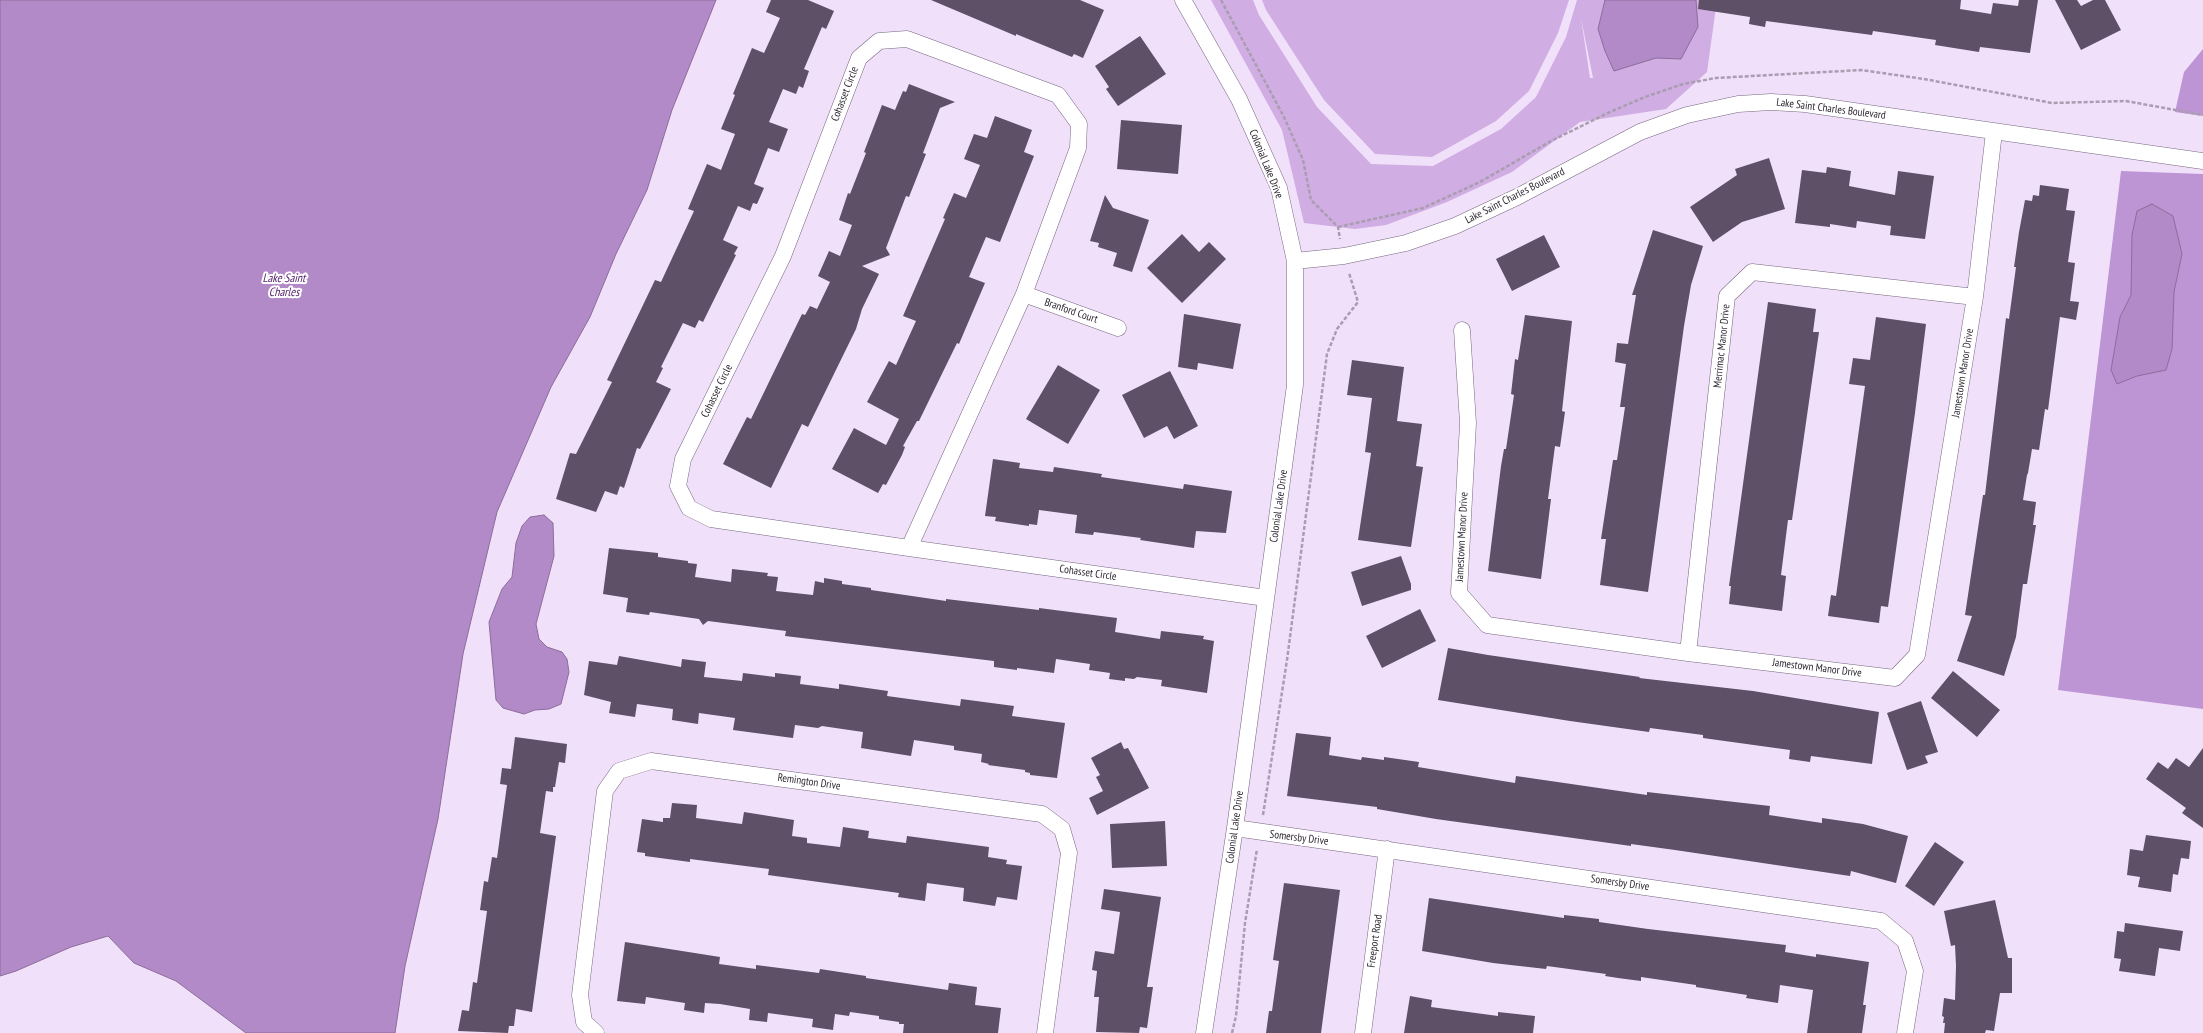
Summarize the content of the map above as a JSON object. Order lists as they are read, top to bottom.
{
  "streets": {
    "street": [
      "Cohasset Circle",
      "Lake Saint Charles Boulevard",
      "Colonial Lake Drive",
      "Branford Court",
      "Merrimac Manor Drive",
      "Jamestown Manor Drive",
      "Remington Drive",
      "Somersby Drive",
      "Freeport Road"
    ]
  },
  "crossings": [
    ["Cohasset Circle", "Colonial Lake Drive"],
    ["Cohasset Circle", "Branford Court"],
    ["Lake Saint Charles Boulevard", "Colonial Lake Drive"],
    ["Lake Saint Charles Boulevard", "Jamestown Manor Drive"],
    ["Colonial Lake Drive", "Somersby Drive"],
    ["Merrimac Manor Drive", "Jamestown Manor Drive"],
    ["Somersby Drive", "Freeport Road"]
  ],
  "water": ["Lake Saint Charles"]
}
